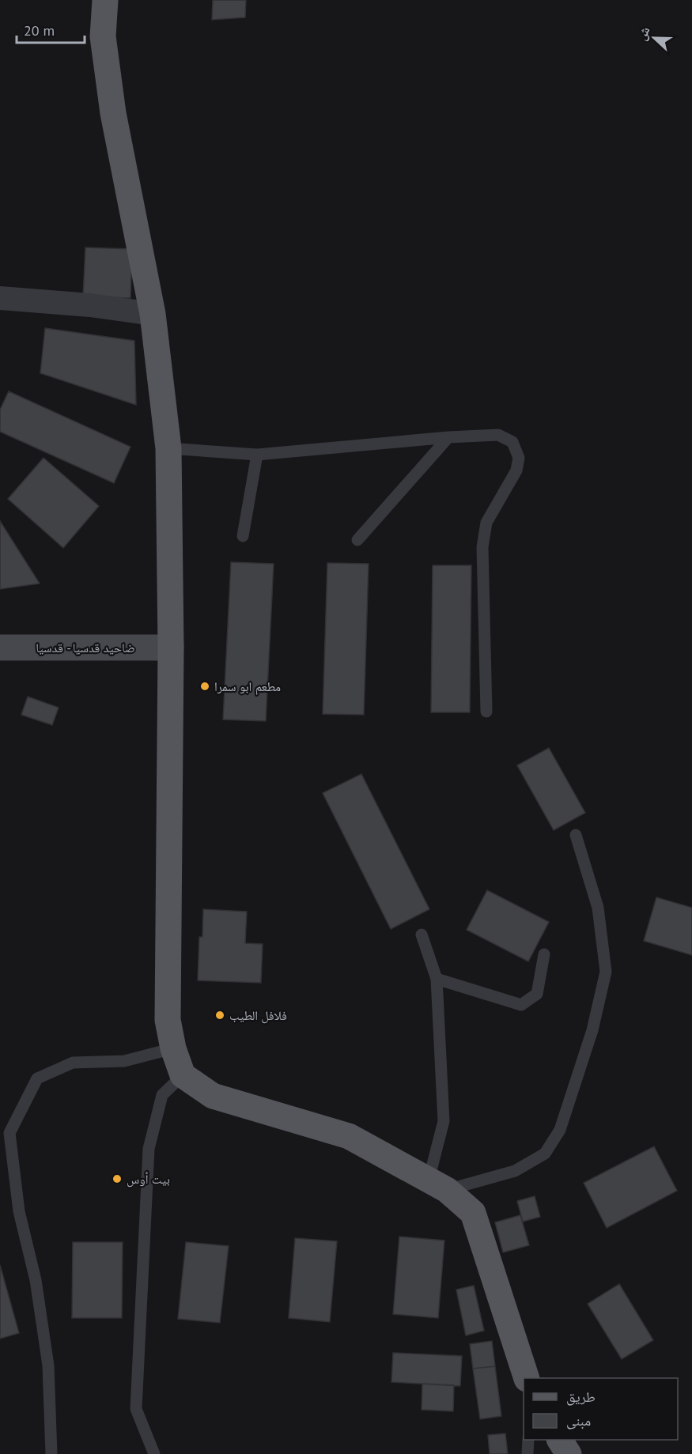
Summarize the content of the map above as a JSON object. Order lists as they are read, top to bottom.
{
  "streets": {
    "main road": ["ضاحيد قدسيا - قدسيا"]
  },
  "places": ["مطعم ابو سمرا", "فلافل الطيب", "بيت أوس"],
  "legend": ["طريق", "مبنى"],
  "scale_bar": "20 m",
  "north": "left"
}
